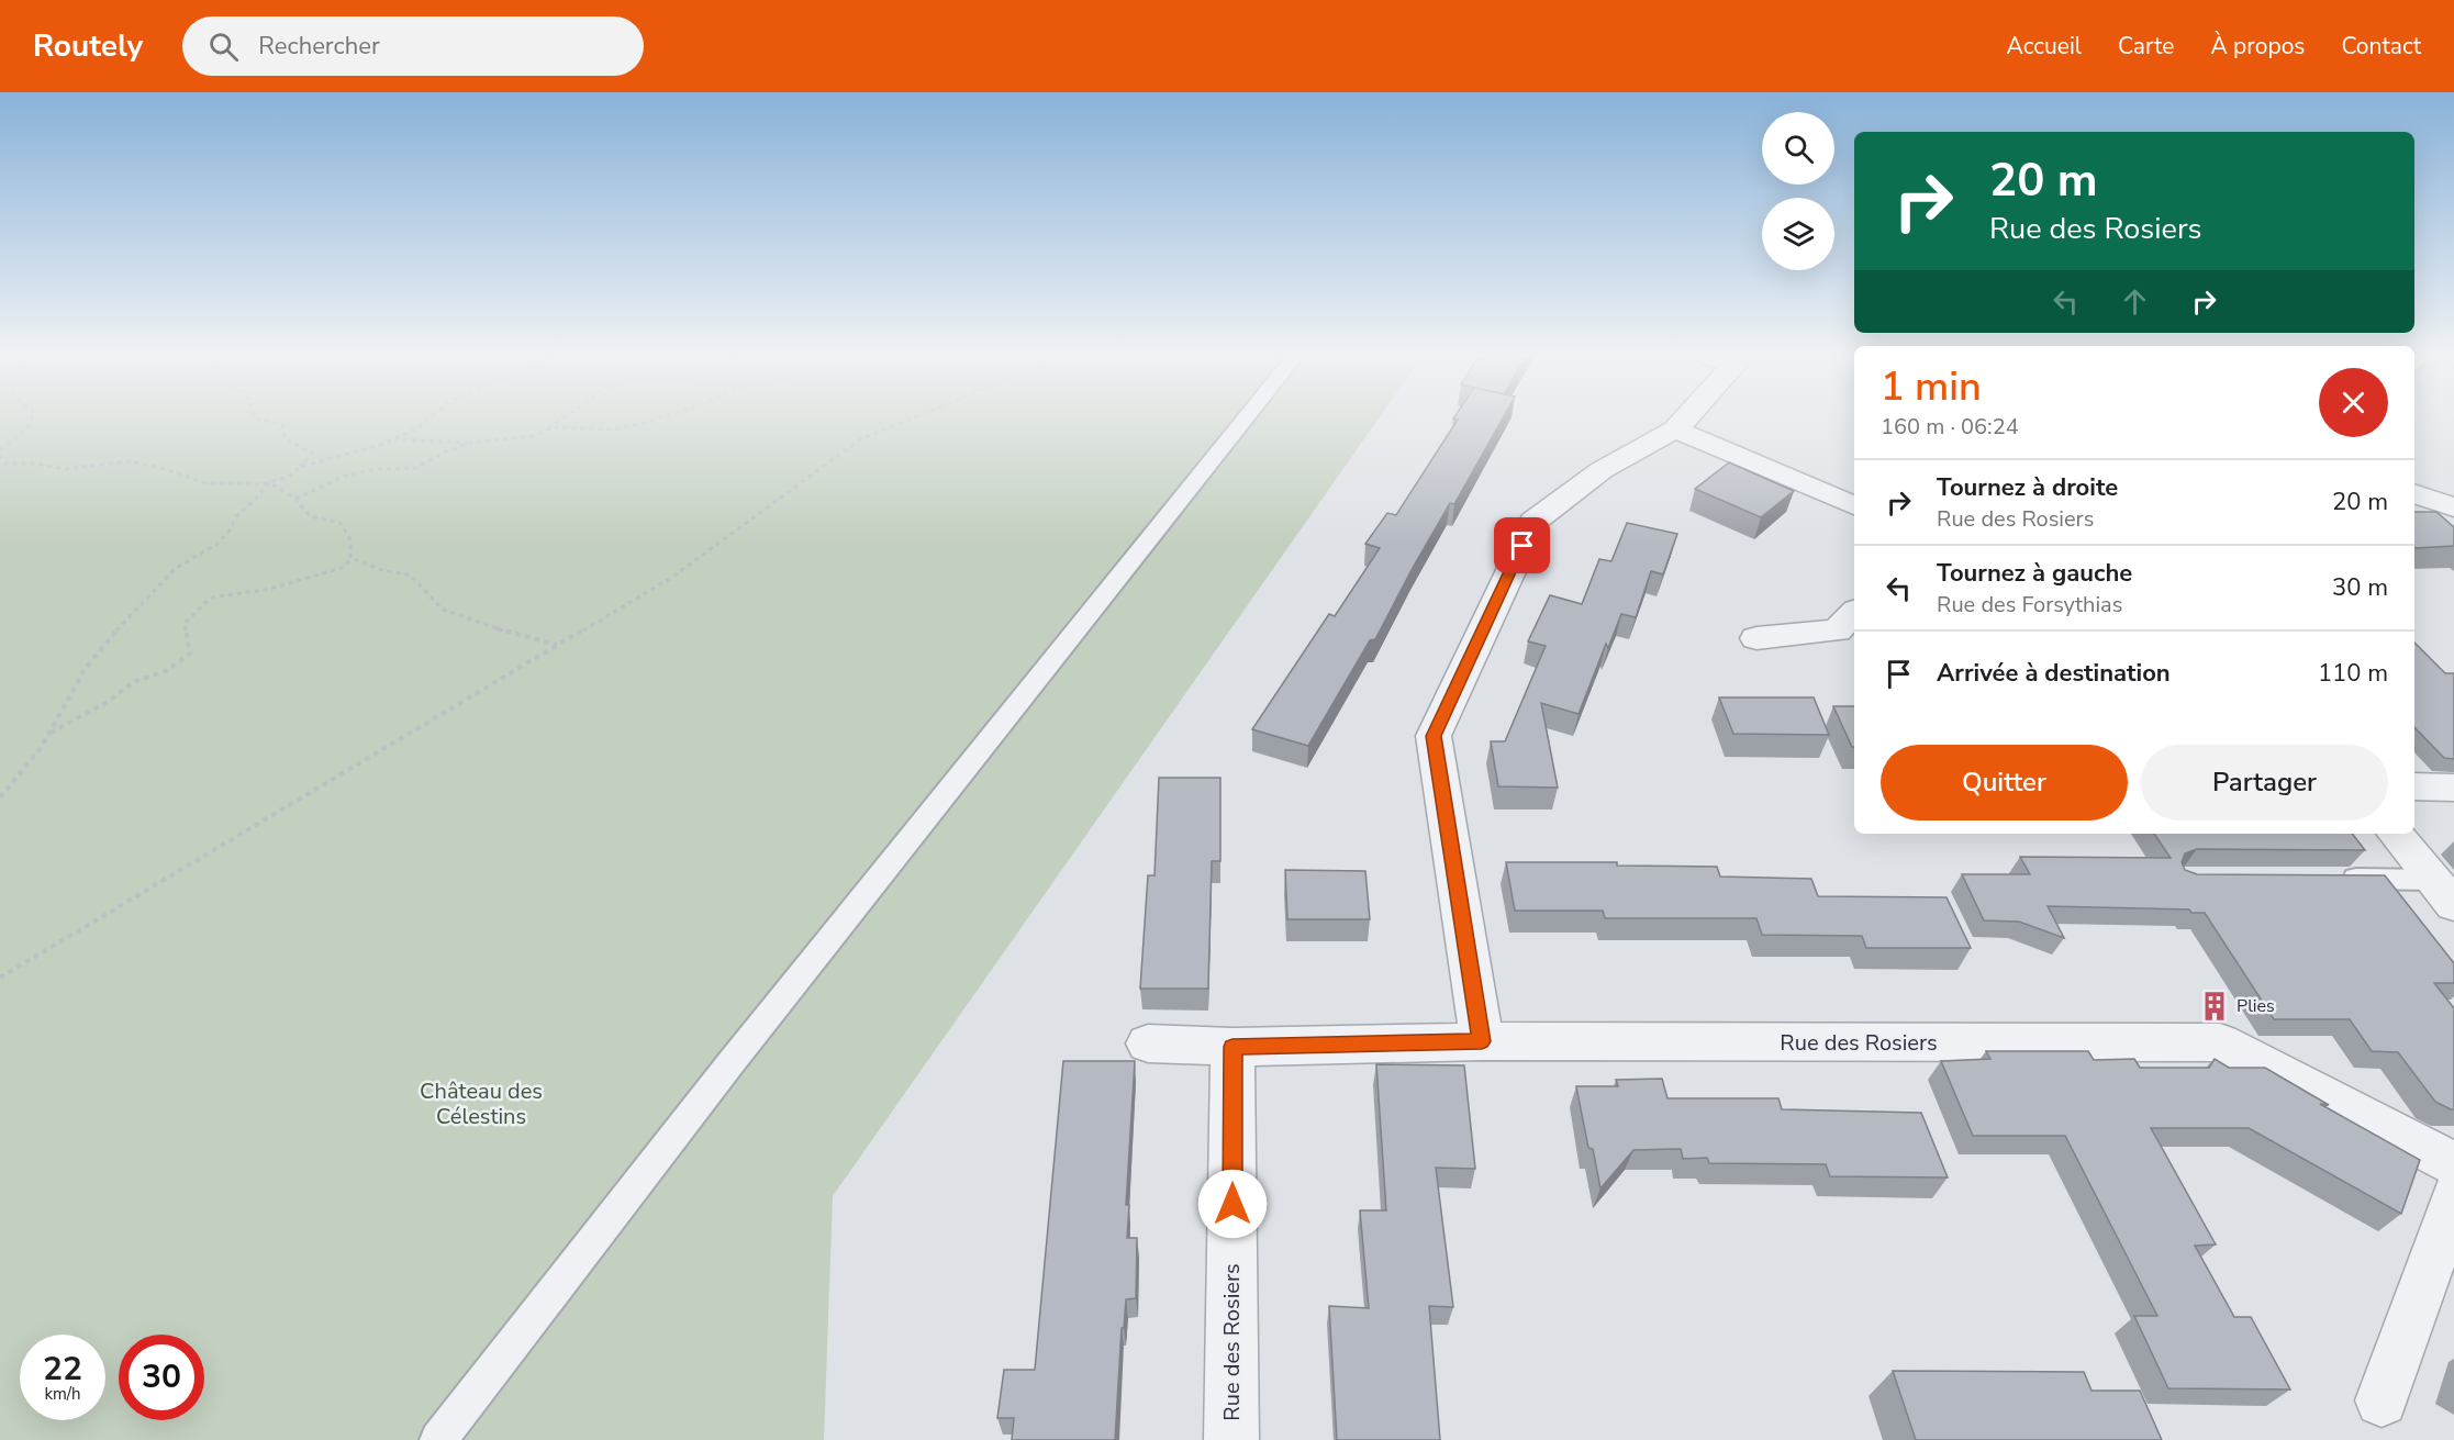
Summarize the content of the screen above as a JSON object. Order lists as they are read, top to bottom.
{
  "streets": {
    "street": ["Rue des Rosiers"]
  },
  "parks": ["Château des Célestins"],
  "places": {
    "building": ["Plies"]
  },
  "page": {
    "header": "Routely",
    "search": "Rechercher",
    "nav": [
      "Accueil",
      "Carte",
      "À propos",
      "Contact"
    ],
    "turn": ["20 m", "Rue des Rosiers"],
    "heading": ["1 min", "160 m · 06:24"],
    "list": [
      {
        "name": "Tournez à droite",
        "note": "Rue des Rosiers",
        "value": "20 m"
      },
      {
        "name": "Tournez à gauche",
        "note": "Rue des Forsythias",
        "value": "30 m"
      },
      {
        "name": "Arrivée à destination",
        "value": "110 m"
      }
    ],
    "buttons": ["Quitter", "Partager"],
    "speed": "22 km/h",
    "limit": "30"
  }
}
